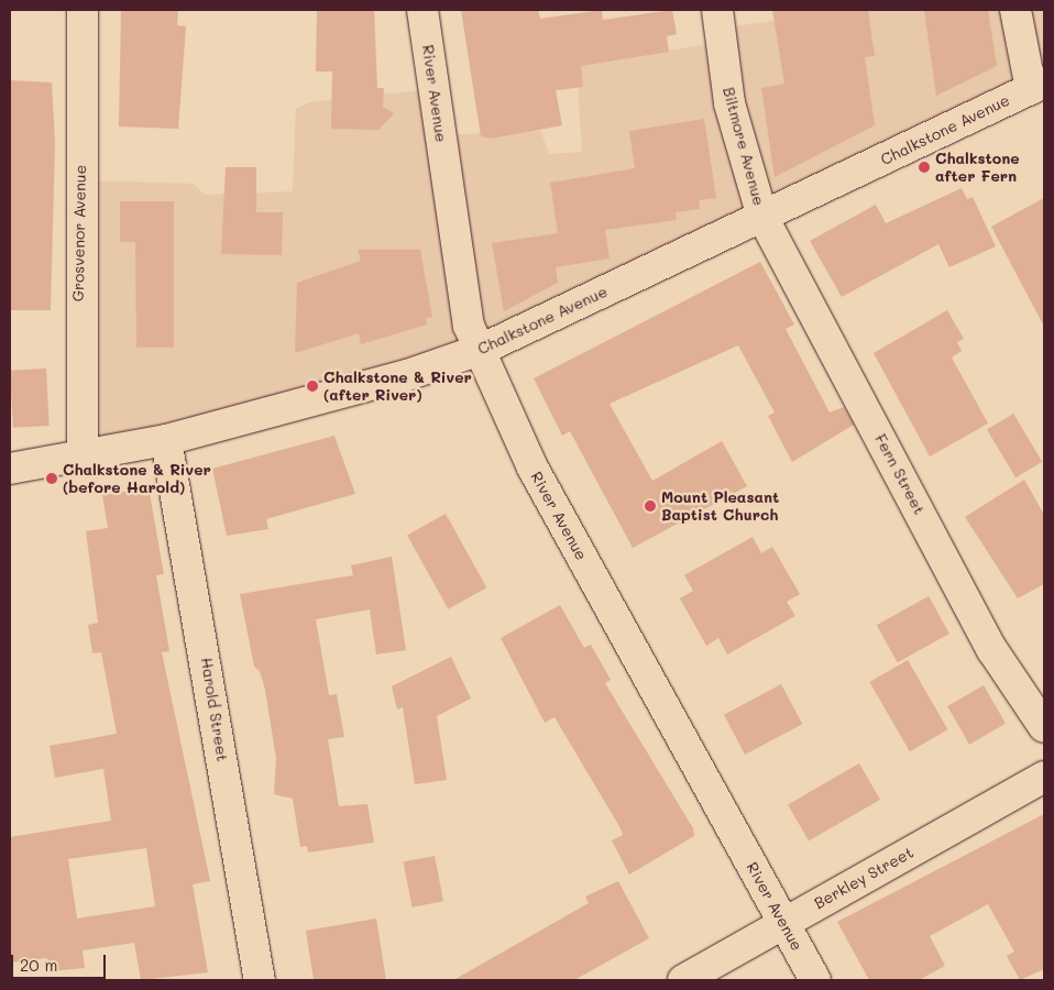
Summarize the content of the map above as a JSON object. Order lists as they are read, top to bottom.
{
  "streets": {
    "street": [
      "River Avenue",
      "Chalkstone Avenue",
      "Biltmore Avenue",
      "Grosvenor Avenue",
      "Fern Street",
      "Harold Street",
      "Berkley Street"
    ]
  },
  "crossings": [
    ["River Avenue", "Chalkstone Avenue"],
    ["River Avenue", "Berkley Street"],
    ["Chalkstone Avenue", "Biltmore Avenue"],
    ["Chalkstone Avenue", "Grosvenor Avenue"],
    ["Chalkstone Avenue", "Fern Street"],
    ["Chalkstone Avenue", "Harold Street"],
    ["Biltmore Avenue", "Fern Street"]
  ],
  "places": [
    "Chalkstone after Fern",
    "Chalkstone & River (after River)",
    "Chalkstone & River (before Harold)",
    "Mount Pleasant Baptist Church"
  ],
  "scale_bar": "20 m"
}
